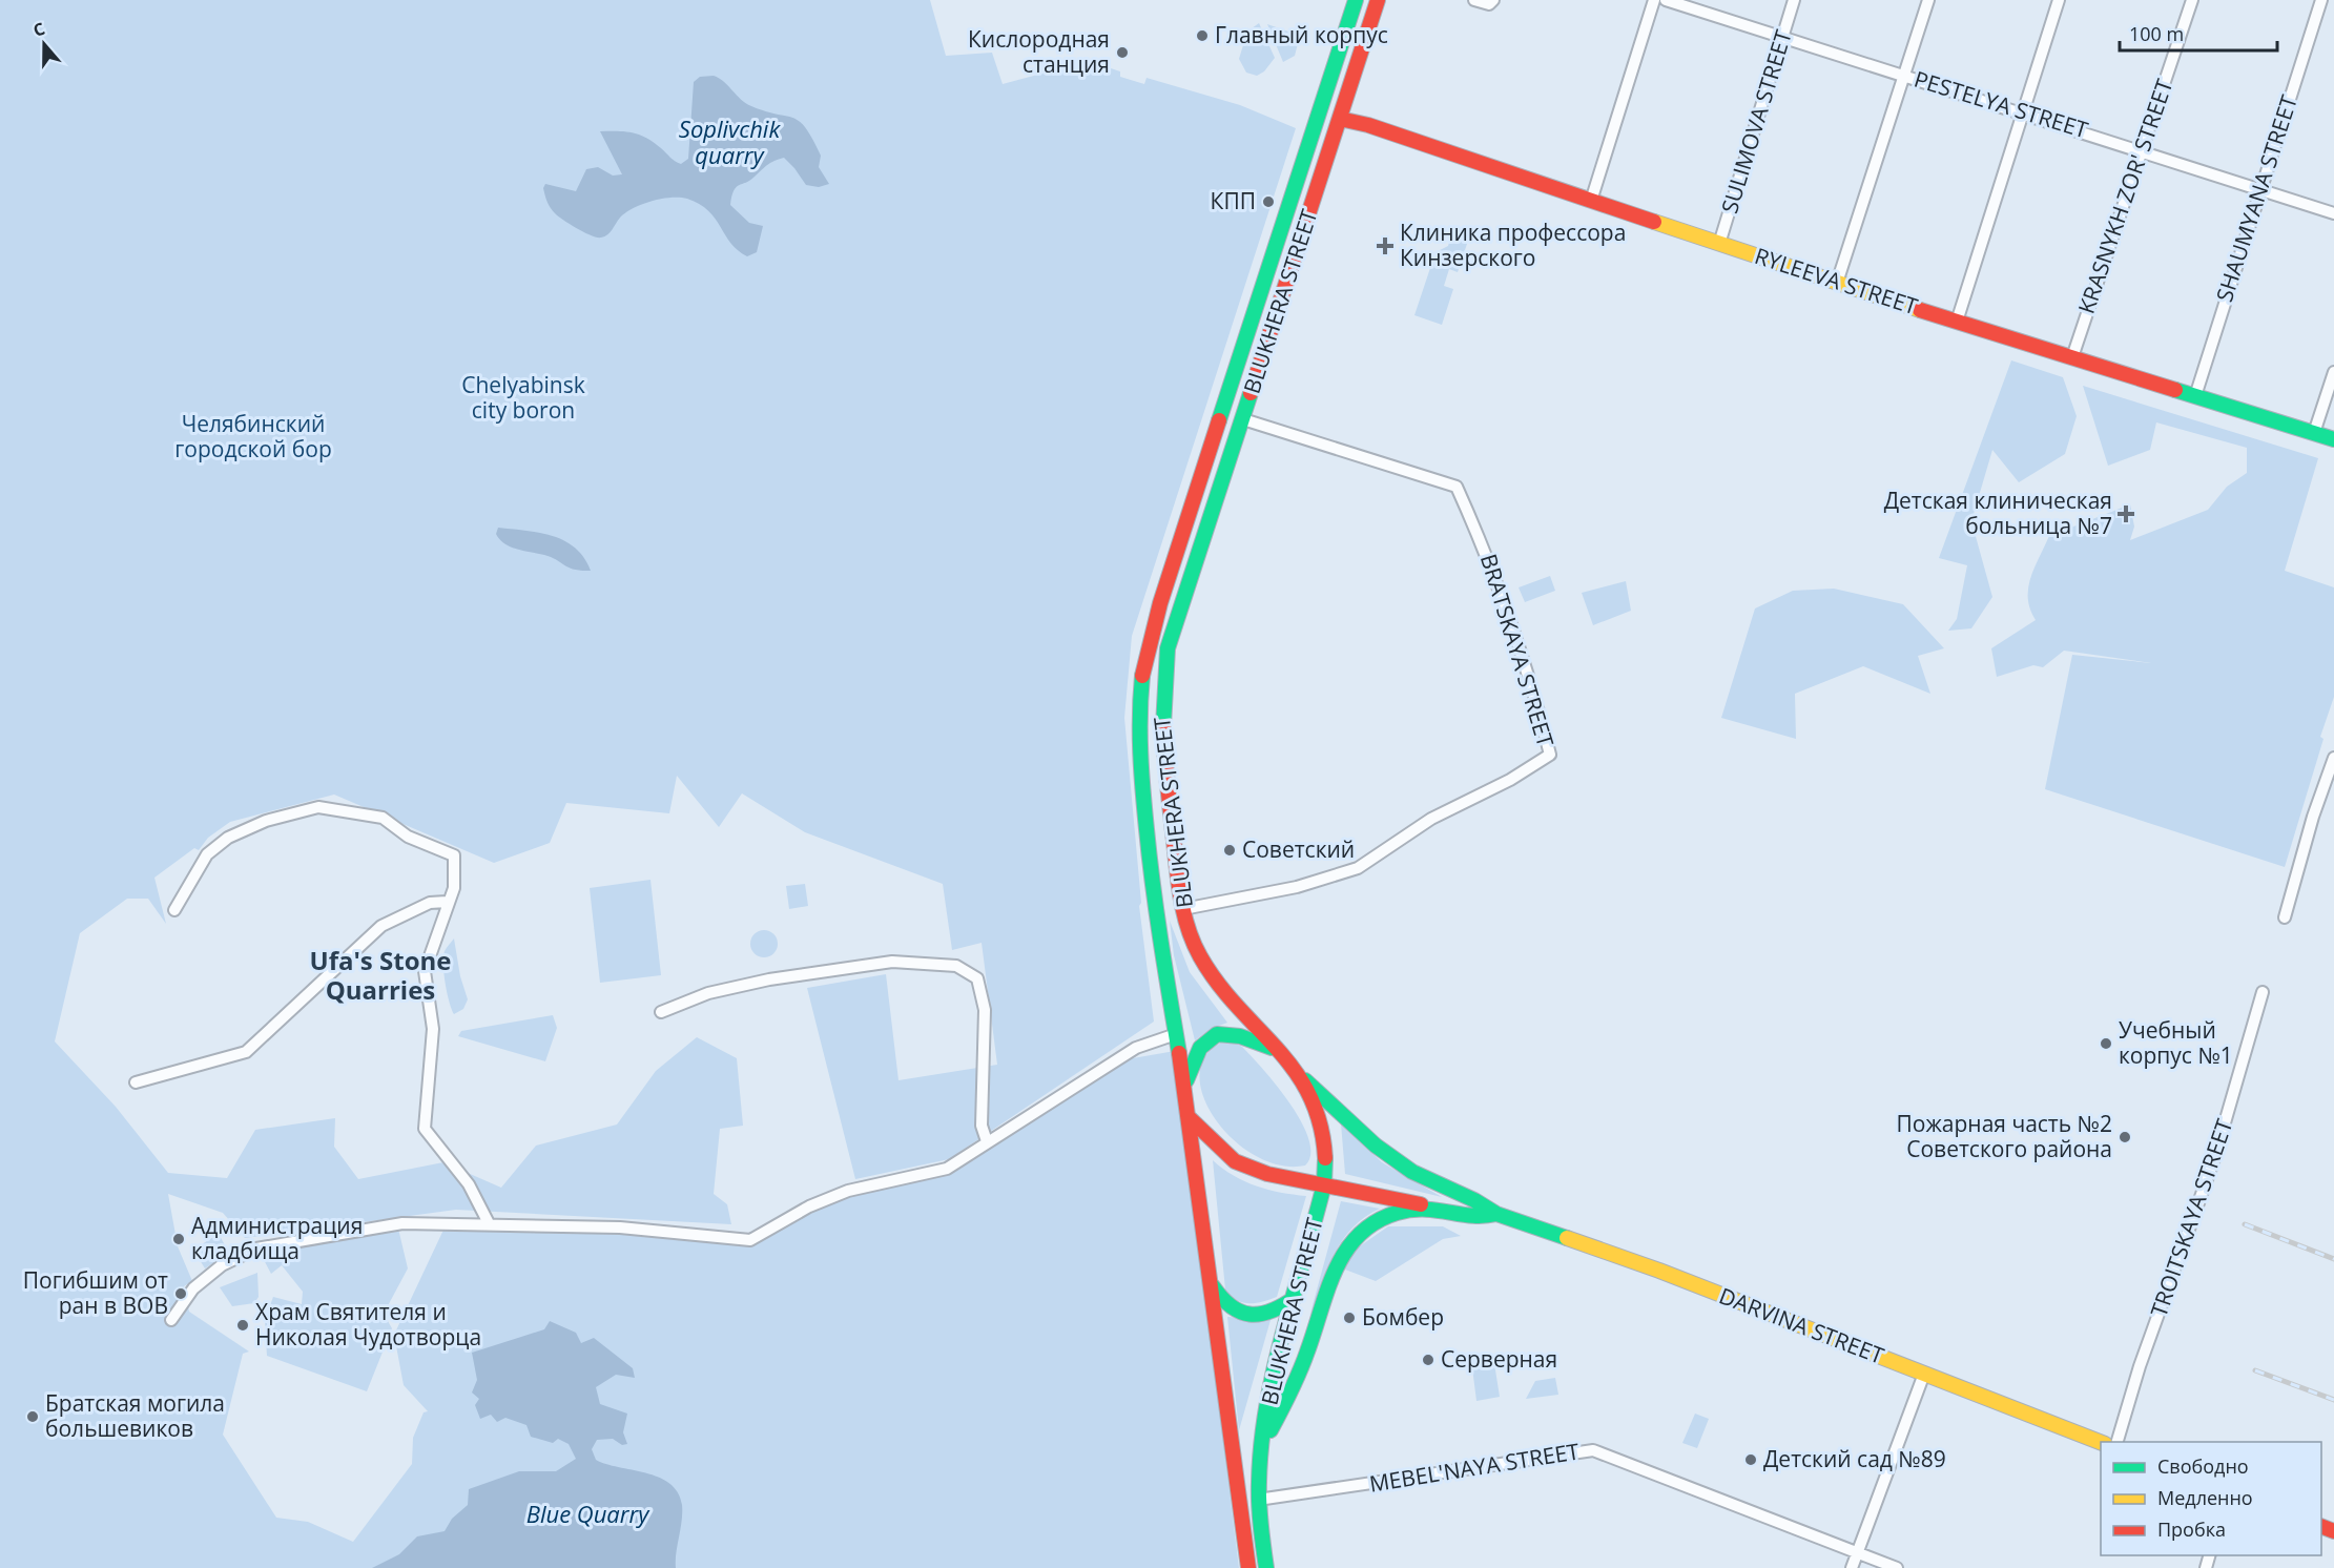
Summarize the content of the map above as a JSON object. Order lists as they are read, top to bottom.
{
  "streets": {
    "main road": ["RYLEEVA STREET", "BLUKHERA STREET", "DARVINA STREET"],
    "street": [
      "PESTELYA STREET",
      "SULIMOVA STREET",
      "KRASNYKH ZOR' STREET",
      "SHAUMYANA STREET",
      "BRATSKAYA STREET",
      "TROITSKAYA STREET",
      "MEBEL'NAYA STREET"
    ]
  },
  "crossings": [
    ["PESTELYA STREET", "SULIMOVA STREET"],
    ["PESTELYA STREET", "KRASNYKH ZOR' STREET"],
    ["PESTELYA STREET", "SHAUMYANA STREET"],
    ["SULIMOVA STREET", "RYLEEVA STREET"],
    ["KRASNYKH ZOR' STREET", "RYLEEVA STREET"],
    ["SHAUMYANA STREET", "RYLEEVA STREET"],
    ["RYLEEVA STREET", "BLUKHERA STREET"],
    ["BLUKHERA STREET", "BRATSKAYA STREET"],
    ["BLUKHERA STREET", "DARVINA STREET"],
    ["BLUKHERA STREET", "MEBEL'NAYA STREET"]
  ],
  "districts": ["Ufa's Stone Quarries"],
  "water": ["Soplivchik quarry", "Blue Quarry"],
  "parks": ["Chelyabinsk city boron", "Челябинский городской бор"],
  "places": {
    "other": [
      "Главный корпус",
      "Кислородная станция",
      "КПП",
      "Советский",
      "Учебный корпус №1",
      "Пожарная часть №2 Советского района",
      "Администрация кладбища",
      "Погибшим от ран в ВОВ",
      "Бомбер",
      "Храм Святителя и Николая Чудотворца",
      "Серверная",
      "Братская могила большевиков",
      "Детский сад №89"
    ],
    "health": ["Клиника профессора Кинзерского", "Детская клиническая больница №7"]
  },
  "legend": ["Свободно", "Медленно", "Пробка"],
  "scale_bar": "100 m",
  "north": "top"
}
